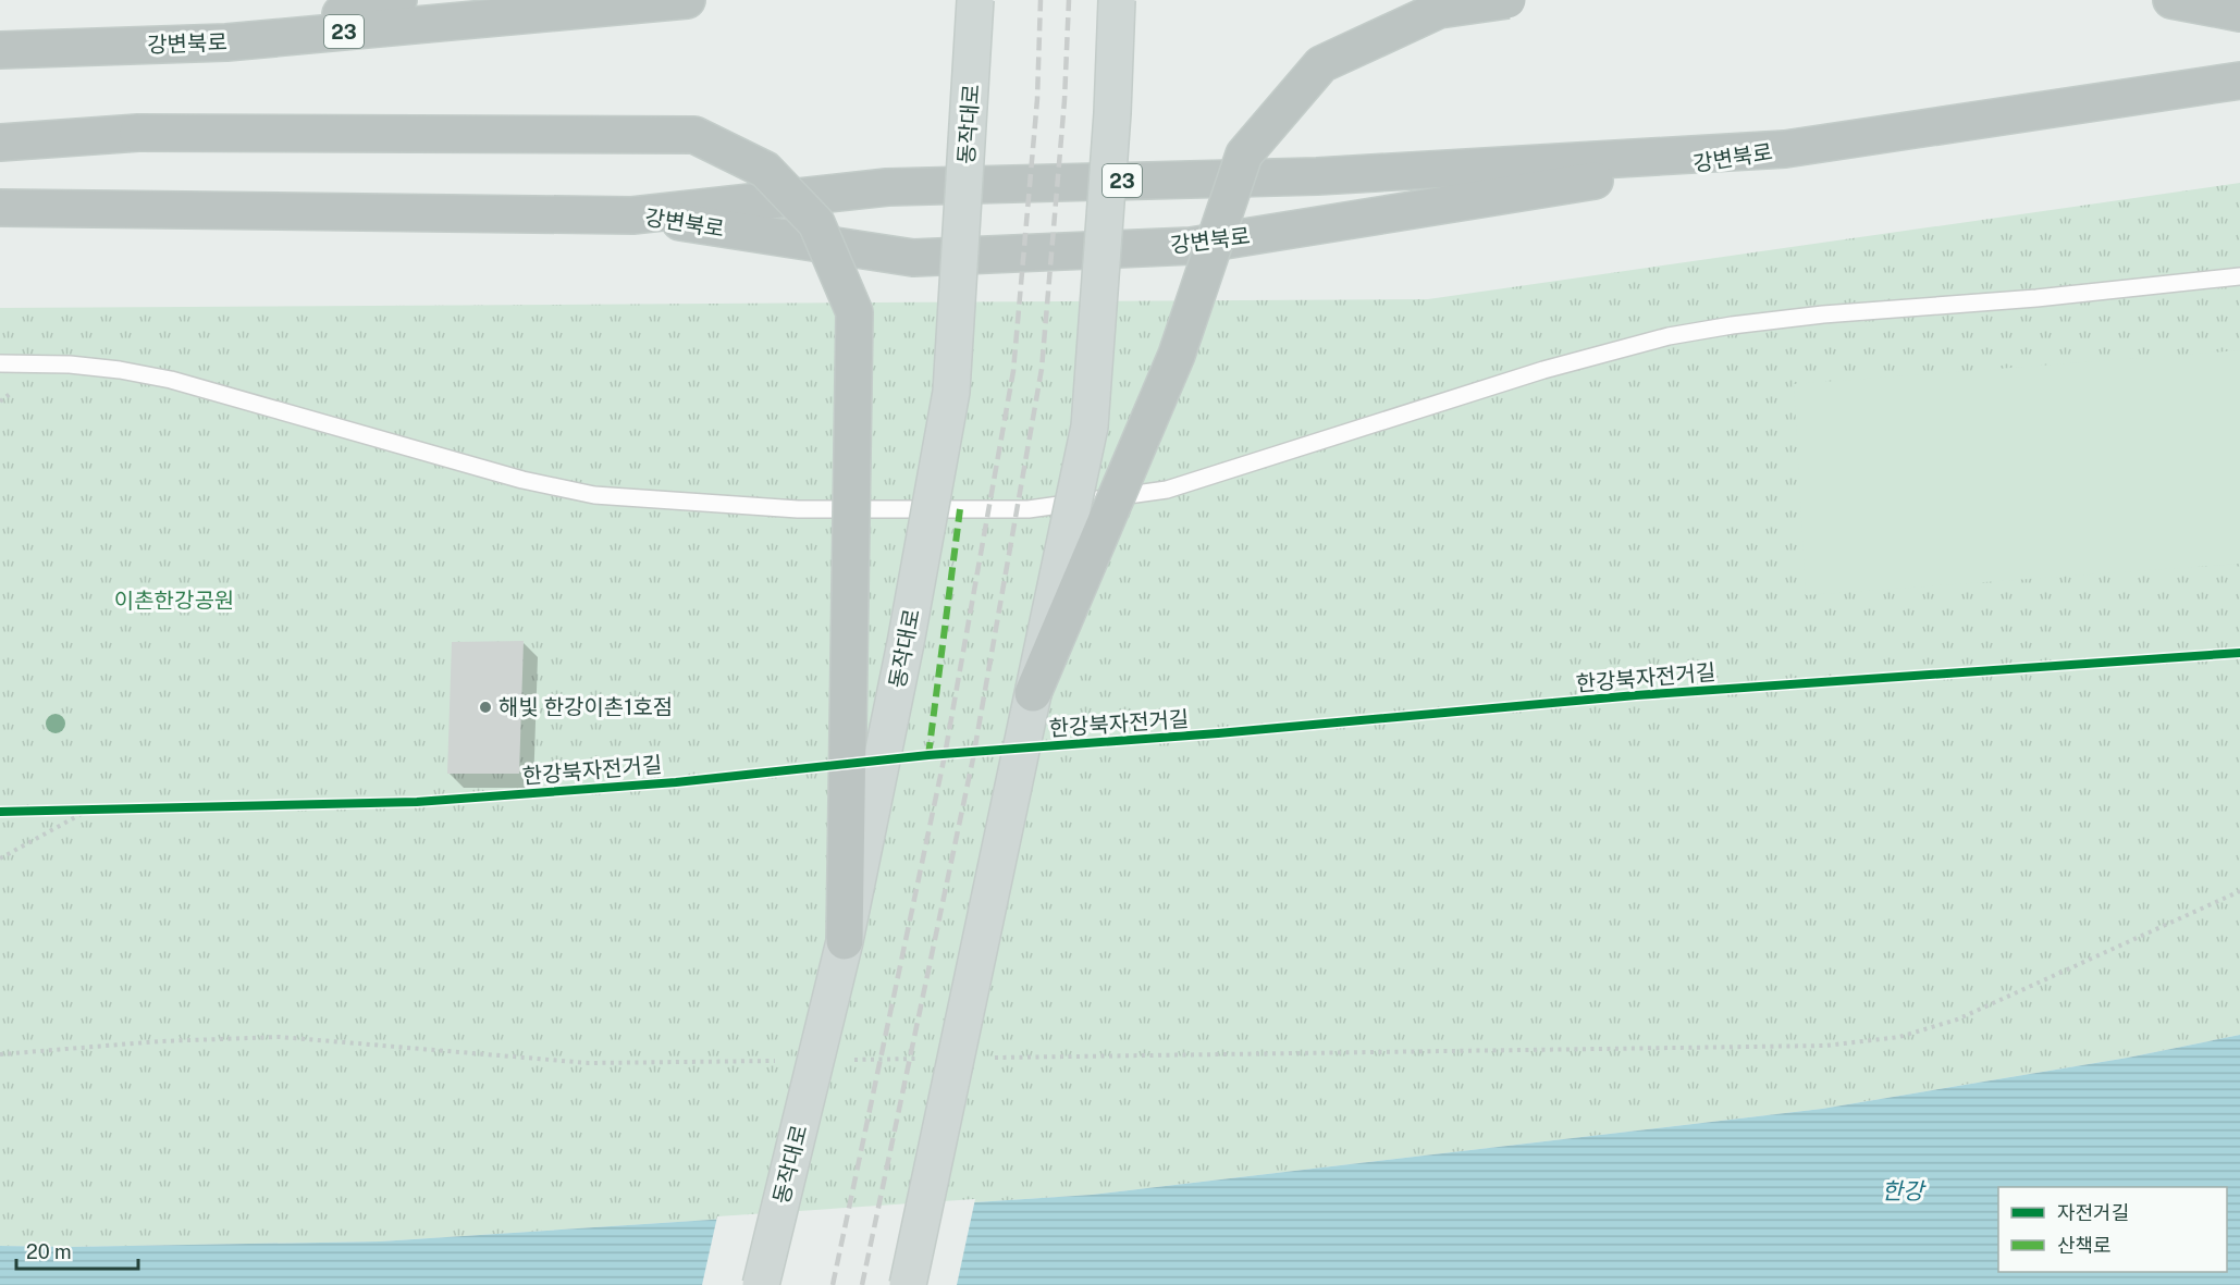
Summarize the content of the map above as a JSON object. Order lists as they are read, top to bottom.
{
  "streets": {
    "highway": ["23", "강변북로"],
    "main road": ["동작대로"],
    "cycle path": ["한강북자전거길"]
  },
  "water": ["한강"],
  "parks": ["이촌한강공원"],
  "places": ["해빛 한강이촌1호점"],
  "legend": ["자전거길", "산책로"],
  "scale_bar": "20 m"
}
